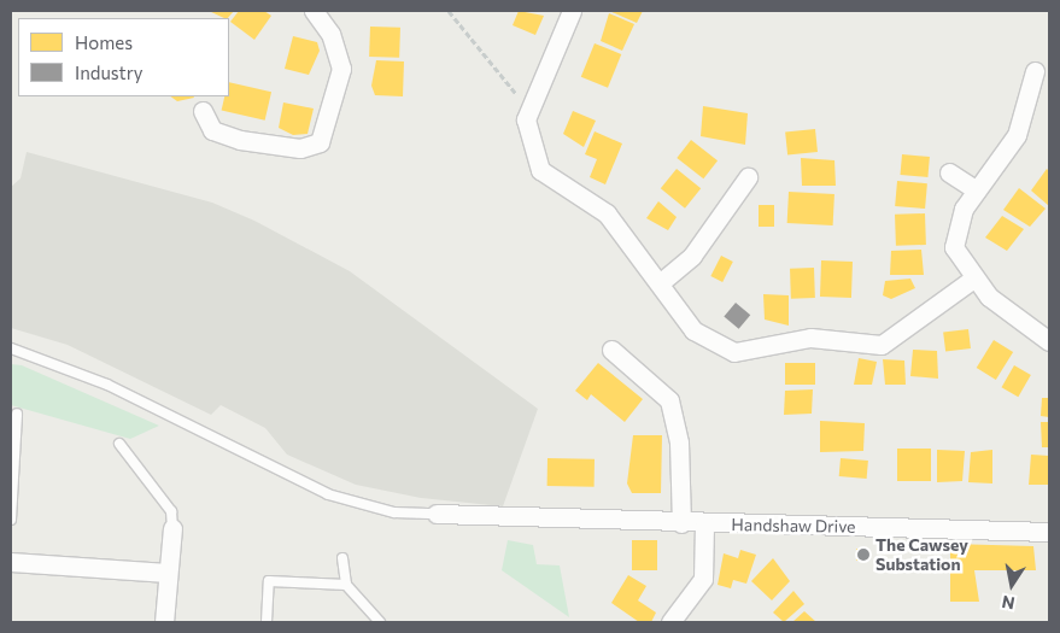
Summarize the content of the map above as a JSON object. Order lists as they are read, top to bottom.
{
  "streets": {
    "street": ["Handshaw Drive"]
  },
  "places": ["The Cawsey Substation"],
  "legend": ["Homes", "Industry"],
  "north": "bottom"
}
